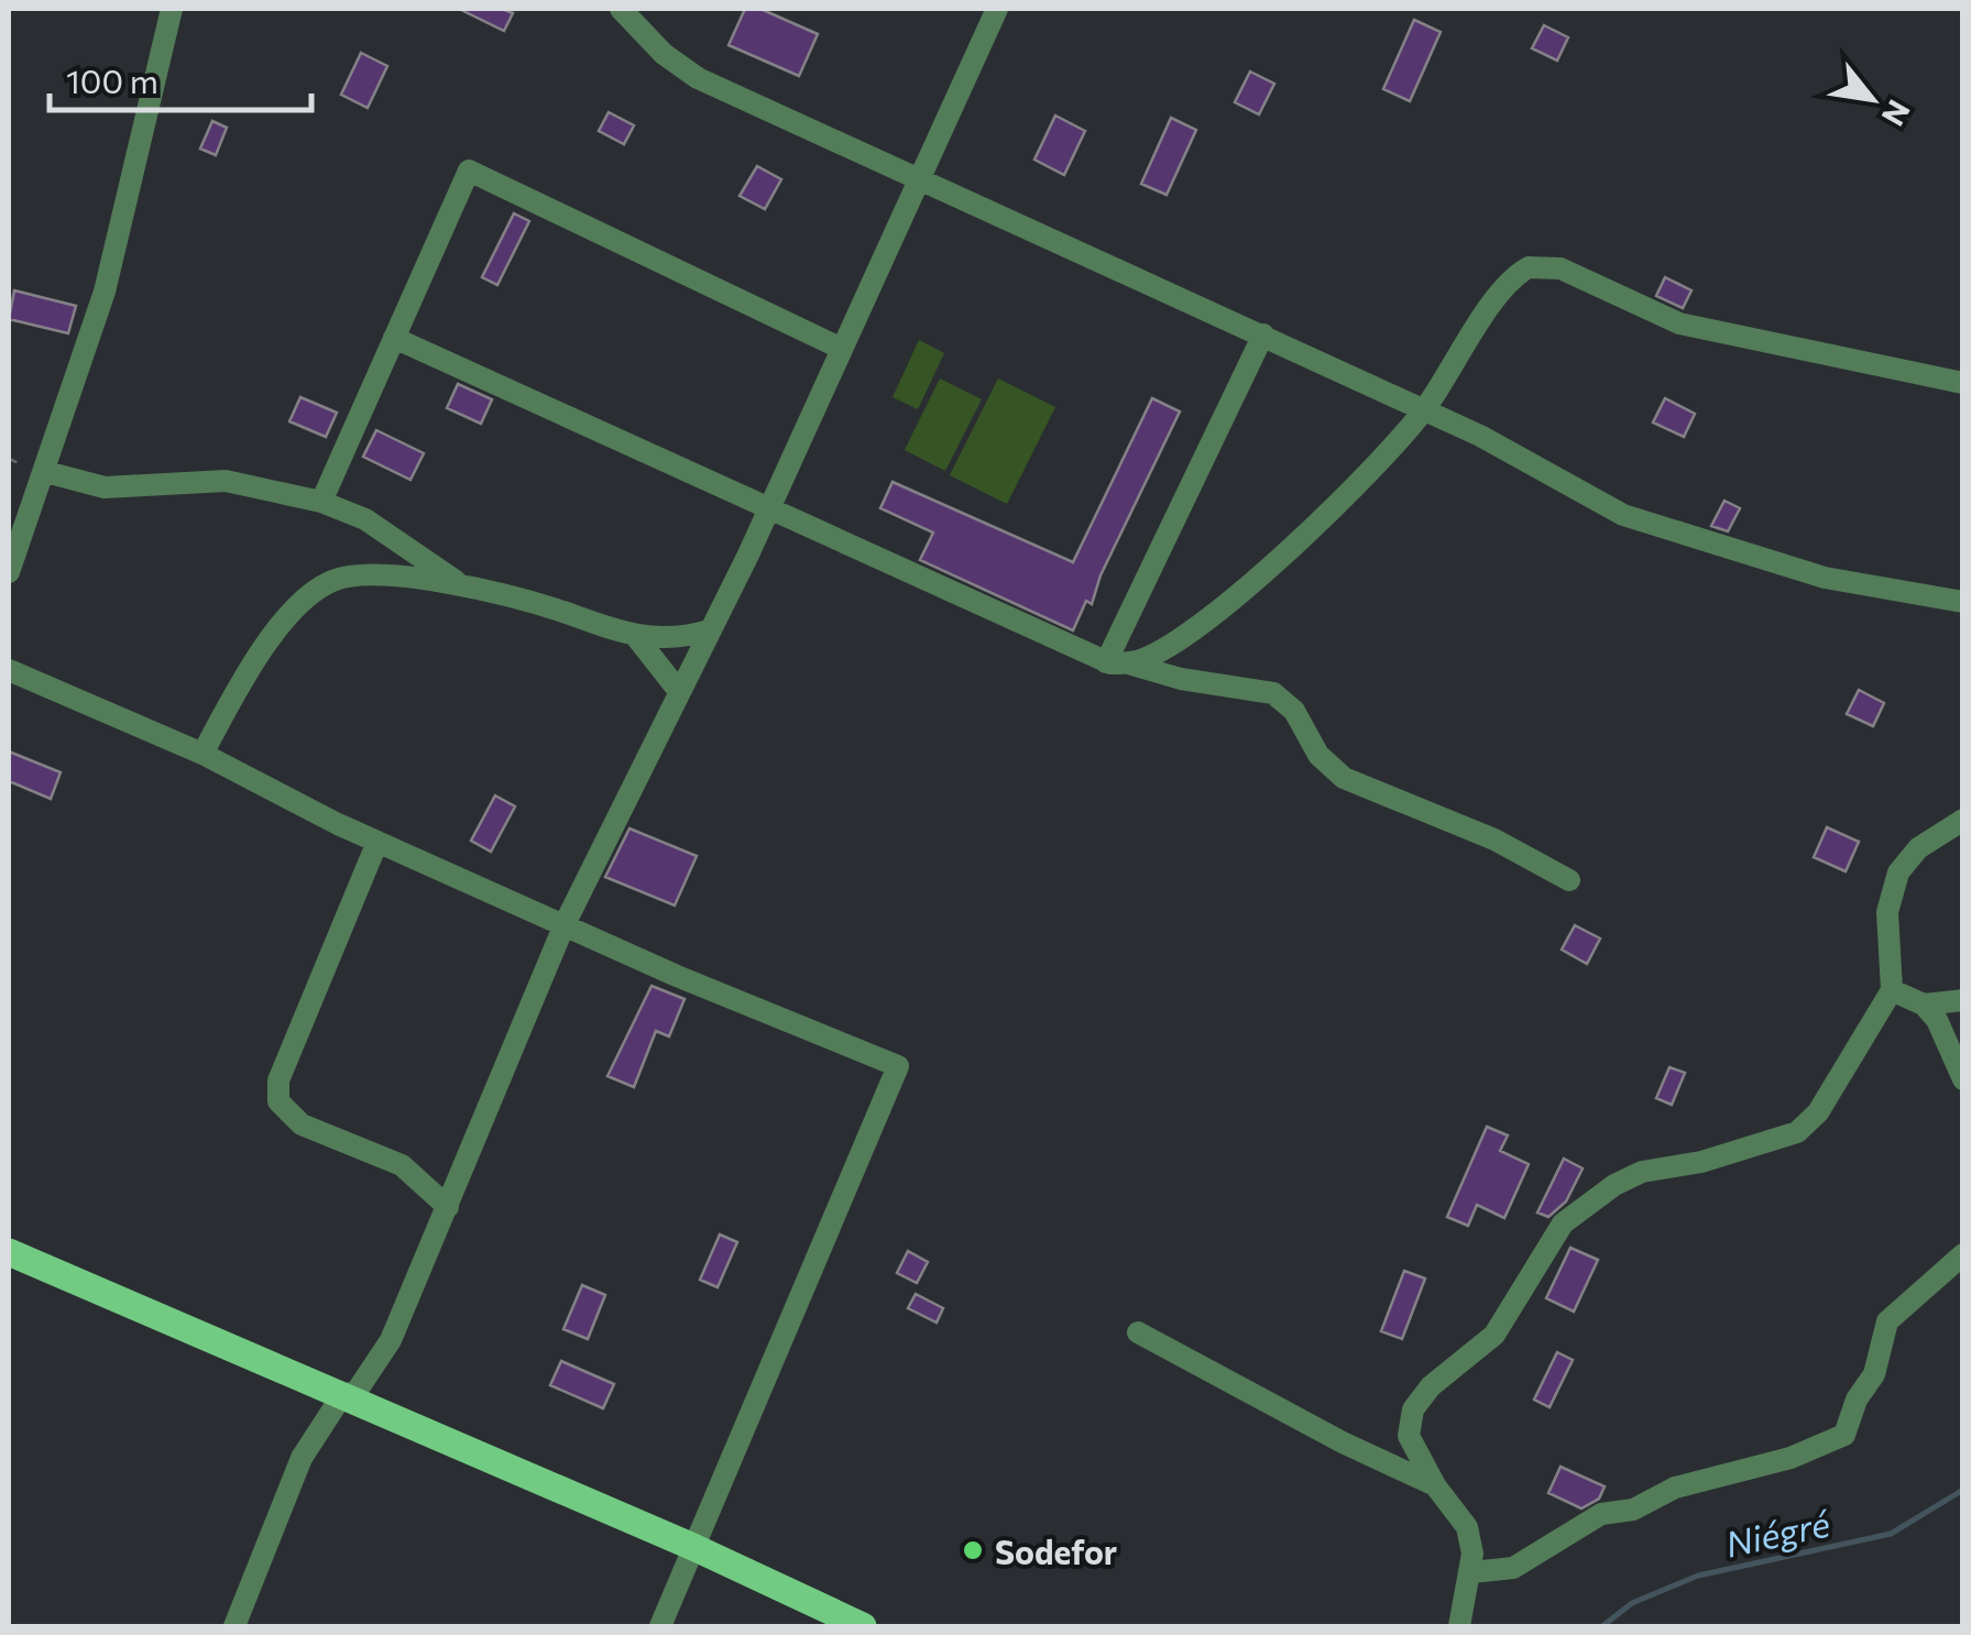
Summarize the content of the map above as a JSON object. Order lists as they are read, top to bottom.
{
  "water": ["Niégré"],
  "places": ["Sodefor"],
  "scale_bar": "100 m",
  "north": "bottom right"
}
